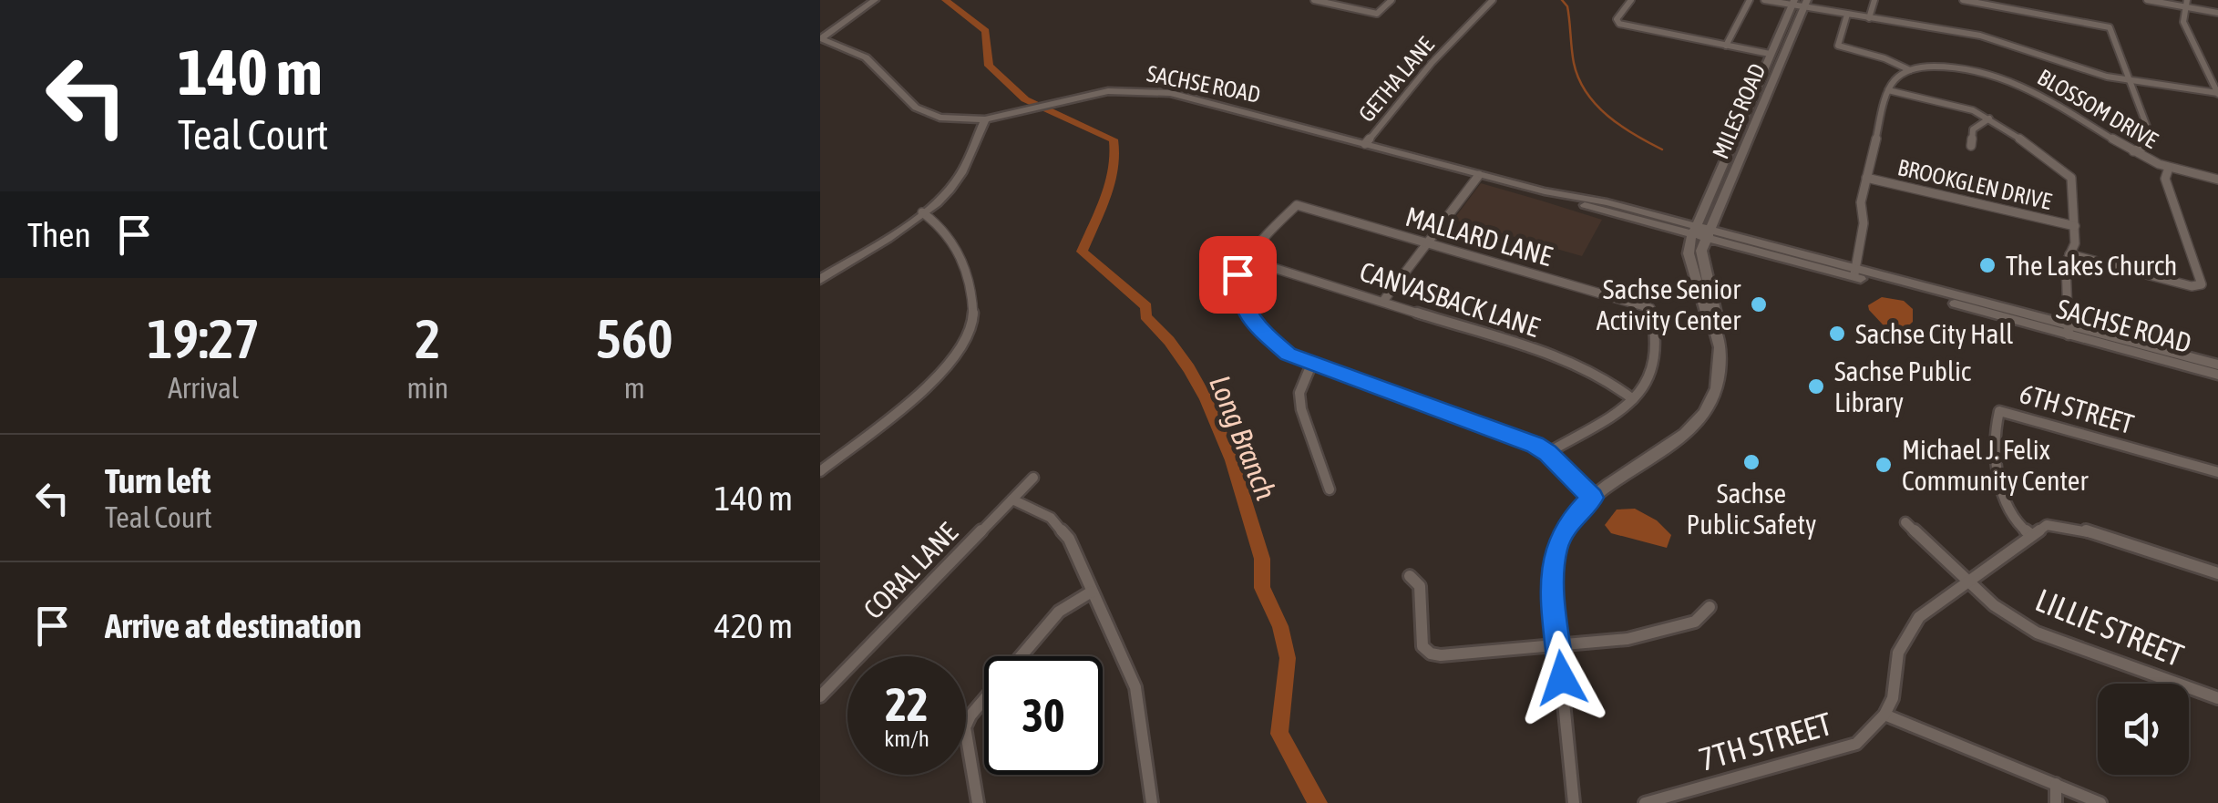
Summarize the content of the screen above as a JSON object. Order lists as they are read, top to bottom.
{
  "streets": {
    "main road": ["SACHSE ROAD", "MILES ROAD"],
    "street": [
      "GETHA LANE",
      "BLOSSOM DRIVE",
      "BROOKGLEN DRIVE",
      "MALLARD LANE",
      "CANVASBACK LANE",
      "6TH STREET",
      "CORAL LANE",
      "LILLIE STREET",
      "7TH STREET"
    ]
  },
  "crossings": [
    ["GETHA LANE", "SACHSE ROAD"],
    ["SACHSE ROAD", "MILES ROAD"],
    ["MALLARD LANE", "CANVASBACK LANE"]
  ],
  "water": ["Long Branch"],
  "places": [
    "The Lakes Church",
    "Sachse Senior Activity Center",
    "Sachse City Hall",
    "Sachse Public Library",
    "Sachse Public Safety",
    "Michael J. Felix Community Center"
  ],
  "page": {
    "turn": ["140 m", "Teal Court"],
    "then": "Then",
    "eta": [
      "19:27",
      "Arrival",
      "2",
      "min",
      "560",
      "m"
    ],
    "list": [
      {
        "name": "Turn left",
        "note": "Teal Court",
        "value": "140 m"
      },
      {
        "name": "Arrive at destination",
        "value": "420 m"
      }
    ],
    "speed": "22 km/h",
    "limit": "30"
  }
}
